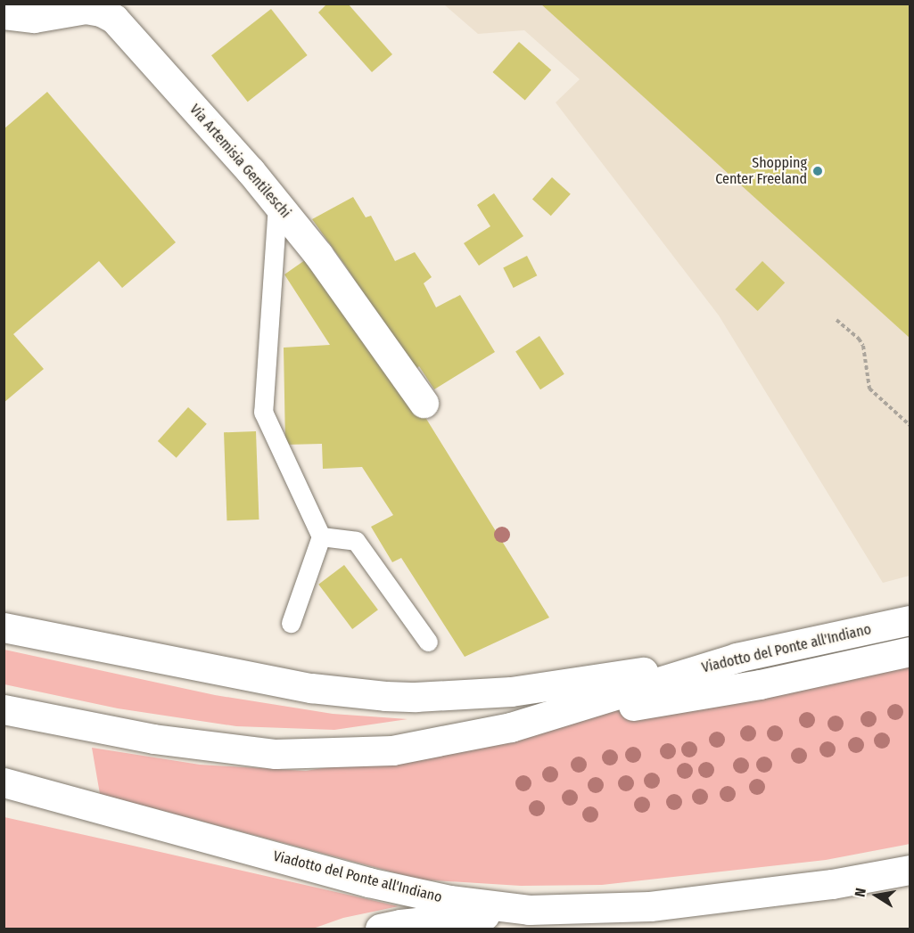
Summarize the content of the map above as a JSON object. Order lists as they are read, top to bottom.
{
  "streets": {
    "main road": ["Via Artemisia Gentileschi", "Viadotto del Ponte all'Indiano"]
  },
  "places": ["Shopping Center Freeland"],
  "north": "left"
}
